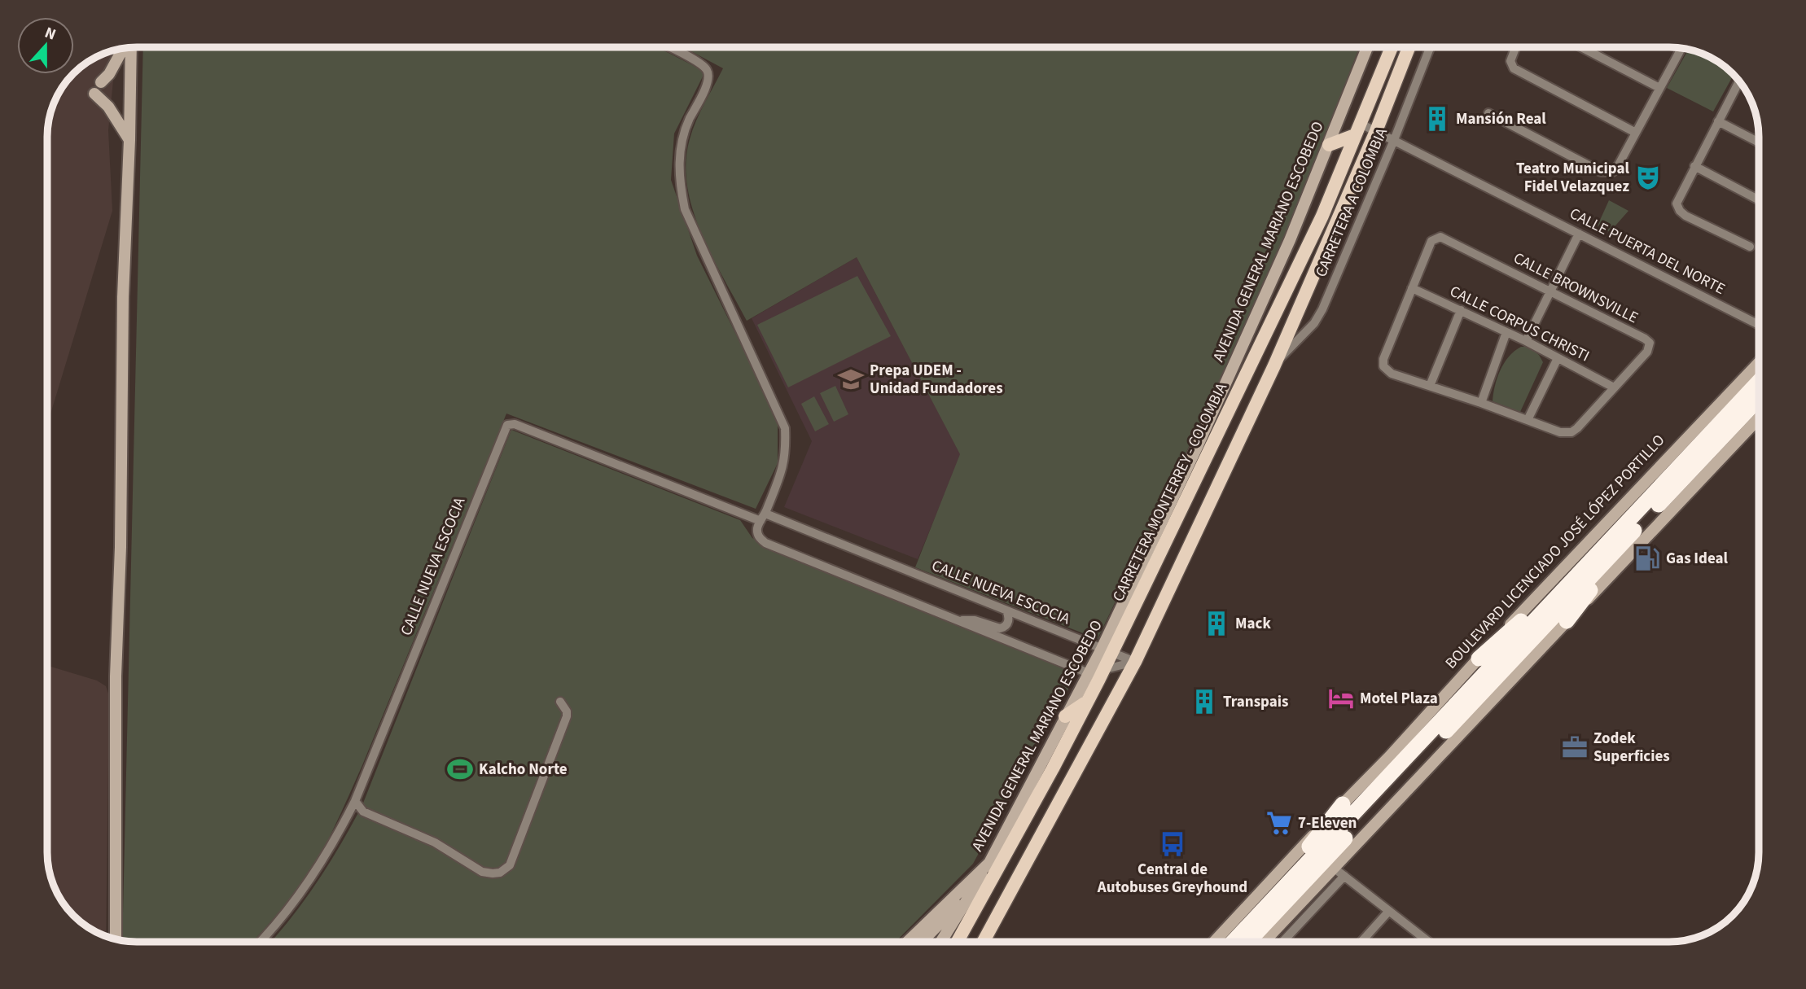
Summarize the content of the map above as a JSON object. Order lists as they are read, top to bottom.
{
  "streets": {
    "highway": ["BOULEVARD LICENCIADO JOSÉ LÓPEZ PORTILLO"],
    "main road": ["CARRETERA MONTERREY - COLOMBIA"],
    "street": [
      "CARRETERA A COLOMBIA",
      "AVENIDA GENERAL MARIANO ESCOBEDO",
      "CALLE PUERTA DEL NORTE",
      "CALLE BROWNSVILLE",
      "CALLE CORPUS CHRISTI",
      "CALLE NUEVA ESCOCIA"
    ]
  },
  "crossings": [
    ["CARRETERA A COLOMBIA", "CALLE PUERTA DEL NORTE"],
    ["AVENIDA GENERAL MARIANO ESCOBEDO", "CARRETERA MONTERREY - COLOMBIA"],
    ["AVENIDA GENERAL MARIANO ESCOBEDO", "CALLE NUEVA ESCOCIA"],
    ["CALLE PUERTA DEL NORTE", "CARRETERA MONTERREY - COLOMBIA"],
    ["CALLE BROWNSVILLE", "CALLE CORPUS CHRISTI"],
    ["CARRETERA MONTERREY - COLOMBIA", "CALLE NUEVA ESCOCIA"]
  ],
  "places": {
    "building": ["Mansión Real", "Mack", "Transpais"],
    "theatre": ["Teatro Municipal Fidel Velazquez"],
    "school or university": ["Prepa UDEM - Unidad Fundadores"],
    "fuel station": ["Gas Ideal"],
    "hotel": ["Motel Plaza"],
    "office": ["Zodek Superficies"],
    "sports": ["Kalcho Norte"],
    "supermarket": ["7-Eleven"],
    "bus stop": ["Central de Autobuses Greyhound"]
  },
  "north": "top"
}
